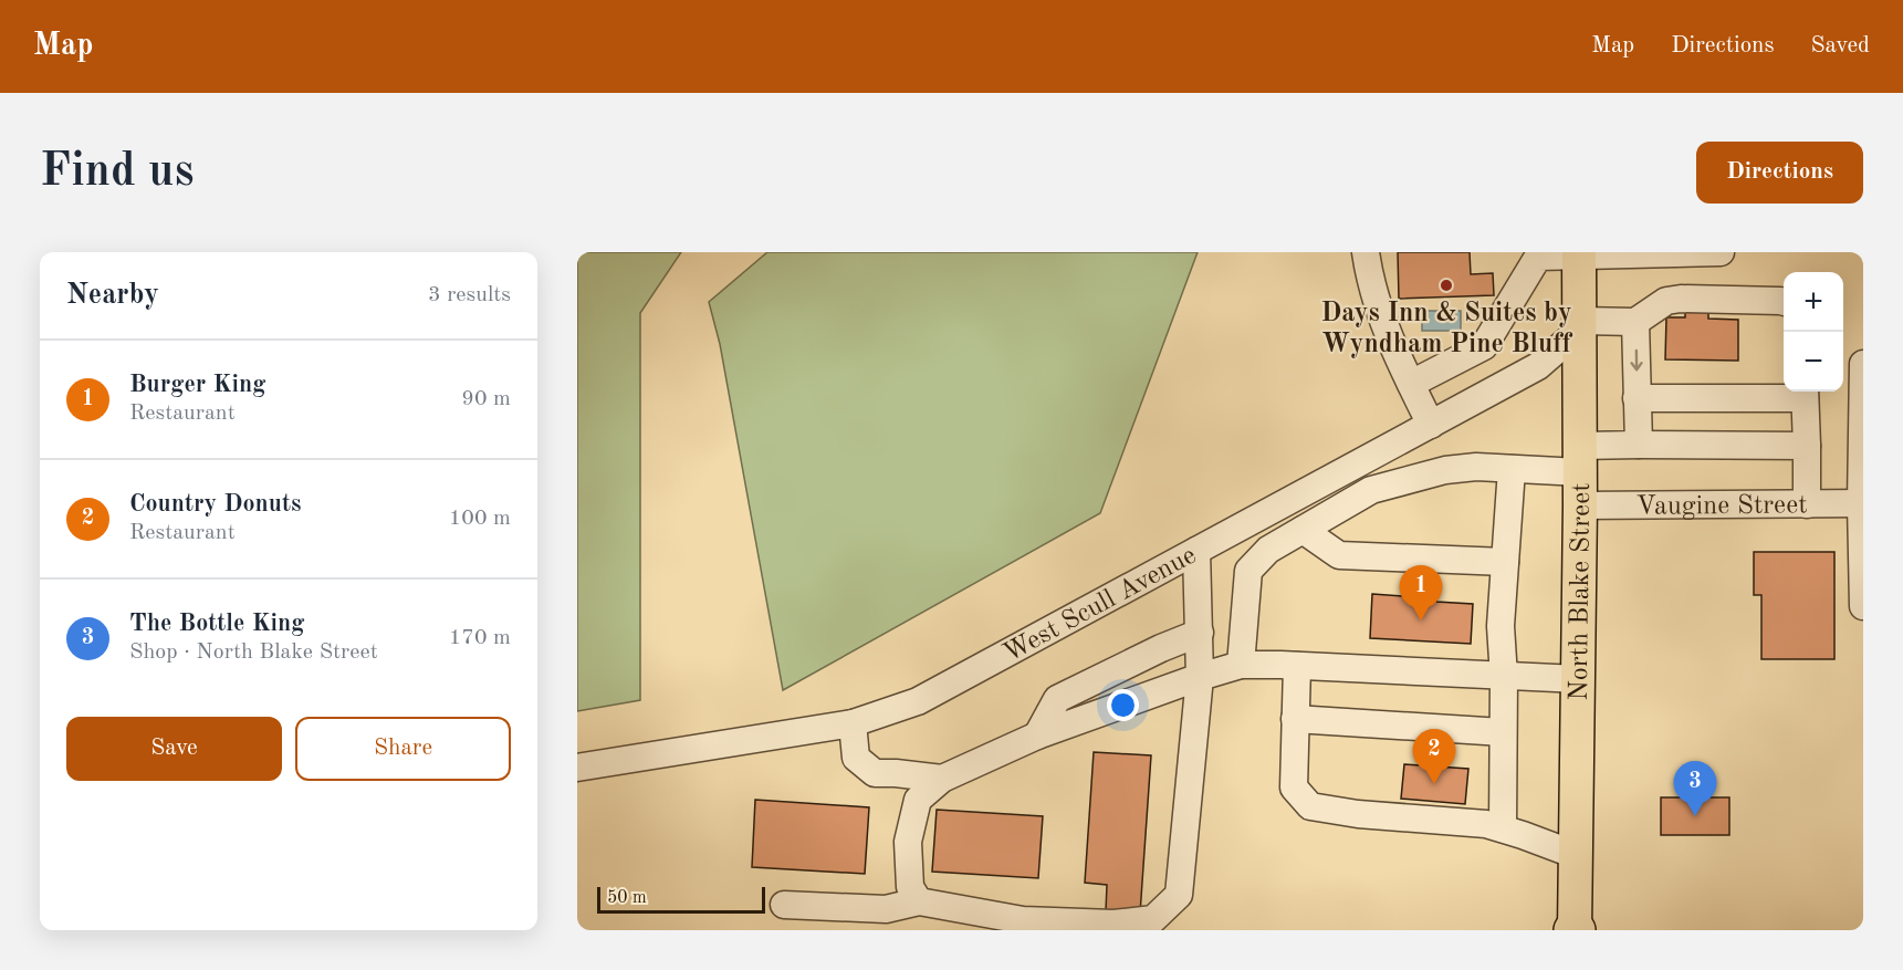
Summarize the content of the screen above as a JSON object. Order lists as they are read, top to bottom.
{
  "streets": {
    "main road": ["North Blake Street"],
    "street": ["Vaugine Street", "West Scull Avenue"]
  },
  "crossings": [
    ["Vaugine Street", "North Blake Street"],
    ["North Blake Street", "West Scull Avenue"]
  ],
  "places": ["Days Inn & Suites by Wyndham Pine Bluff"],
  "scale_bar": "50 m",
  "page": {
    "header": "Map",
    "nav": ["Map", "Directions", "Saved"],
    "buttons": [
      "Directions",
      ["Save", "Share"]
    ],
    "title": "Find us",
    "heading": ["Nearby", "3 results"],
    "map_buttons": ["+", "−"],
    "list": [
      {
        "mark": "1",
        "name": "Burger King",
        "note": "Restaurant",
        "value": "90 m"
      },
      {
        "mark": "2",
        "name": "Country Donuts",
        "note": "Restaurant",
        "value": "100 m"
      },
      {
        "mark": "3",
        "name": "The Bottle King",
        "note": "Shop · North Blake Street",
        "value": "170 m"
      }
    ],
    "pins": ["1", "2", "3"],
    "scale": "50 m"
  }
}
